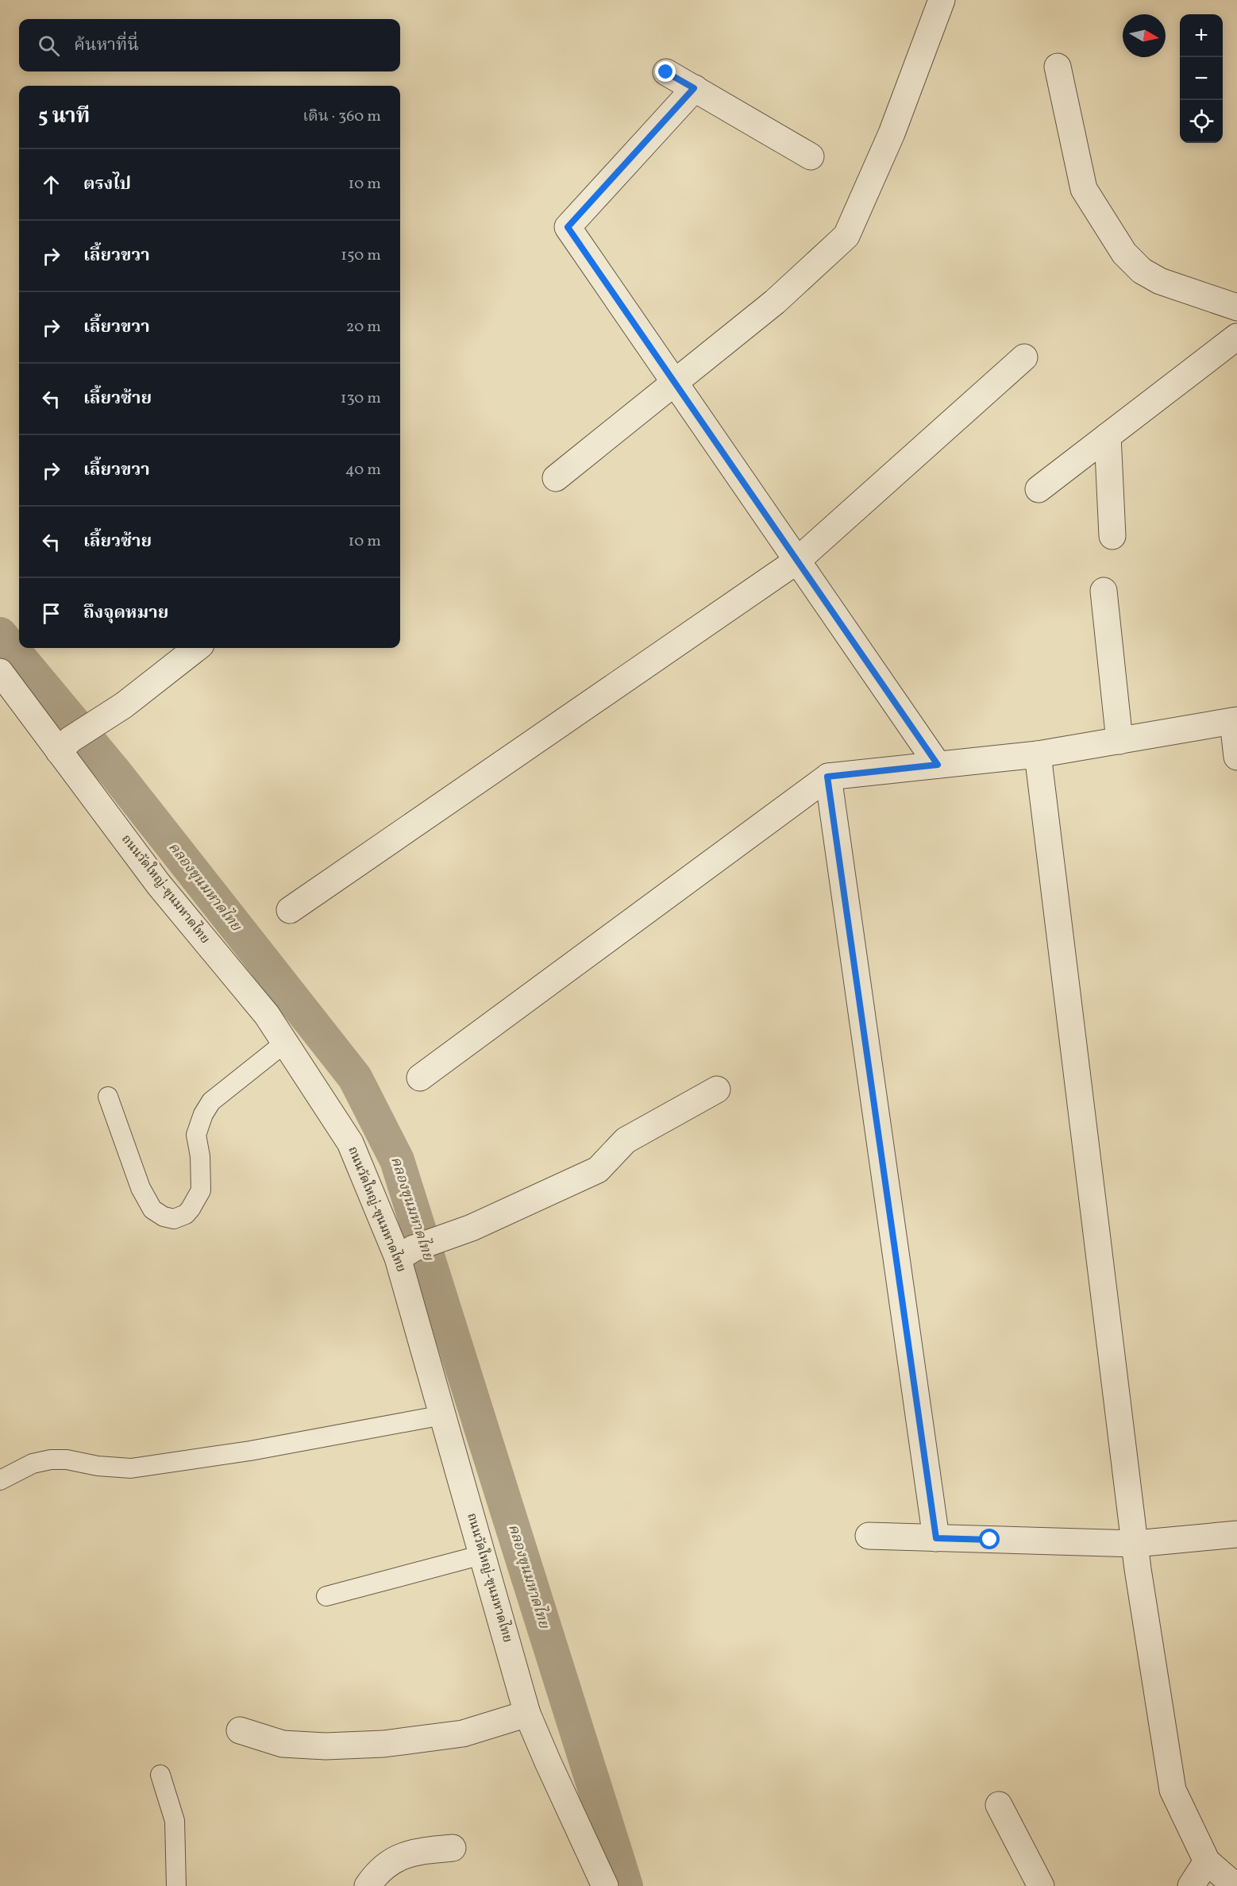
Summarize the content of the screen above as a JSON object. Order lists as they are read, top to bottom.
{
  "streets": {
    "street": ["ถนนวัดใหญ่-ขุนมหาดไทย"]
  },
  "water": ["คลองขุนมหาดไทย"],
  "north": "right",
  "page": {
    "map_buttons": ["+", "−"],
    "search": "ค้นหาที่นี่",
    "heading": ["5 นาที", "เดิน · 360 m"],
    "list": [
      ["ตรงไป", "10 m"],
      ["เลี้ยวขวา", "150 m"],
      ["เลี้ยวขวา", "20 m"],
      ["เลี้ยวซ้าย", "130 m"],
      ["เลี้ยวขวา", "40 m"],
      ["เลี้ยวซ้าย", "10 m"],
      "ถึงจุดหมาย"
    ]
  }
}
